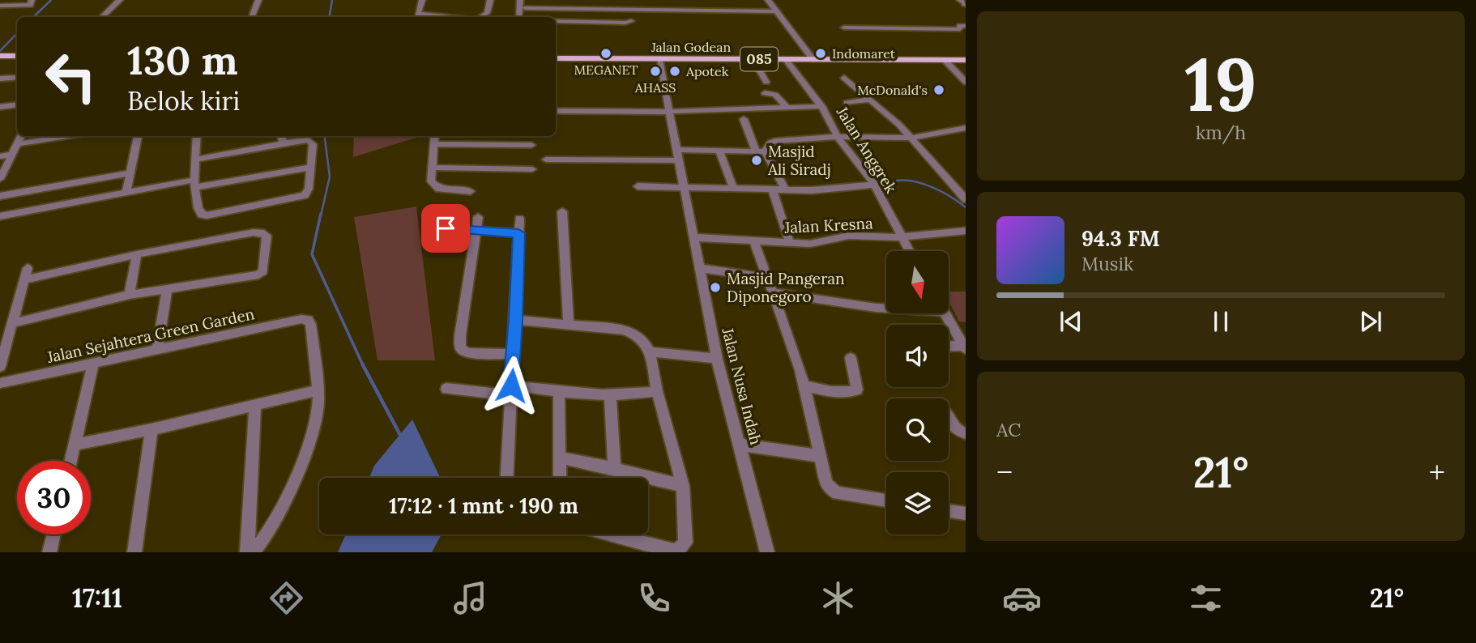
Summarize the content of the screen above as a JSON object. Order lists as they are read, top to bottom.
{
  "streets": {
    "main road": ["Jalan Godean", "085"],
    "street": [
      "Jalan Anggrek",
      "Jalan Kresna",
      "Jalan Sejahtera Green Garden",
      "Jalan Nusa Indah"
    ]
  },
  "crossings": [
    ["Jalan Godean", "Jalan Anggrek"],
    ["Jalan Godean", "Jalan Nusa Indah"],
    ["Jalan Anggrek", "Jalan Kresna"],
    ["Jalan Kresna", "Jalan Nusa Indah"]
  ],
  "places": [
    "MEGANET",
    "Indomaret",
    "AHASS",
    "Apotek",
    "McDonald's",
    "Masjid Ali Siradj",
    "Masjid Pangeran Diponegoro"
  ],
  "north": "bottom",
  "page": {
    "tile": [
      ["19", "km/h"],
      "AC"
    ],
    "turn": ["130 m", "Belok kiri"],
    "song": ["94.3 FM", "Musik"],
    "heat": ["−", "21°", "+"],
    "limit": "30",
    "trip": "17:12 · 1 mnt · 190 m",
    "tabs": ["17:11", "21°"]
  }
}
